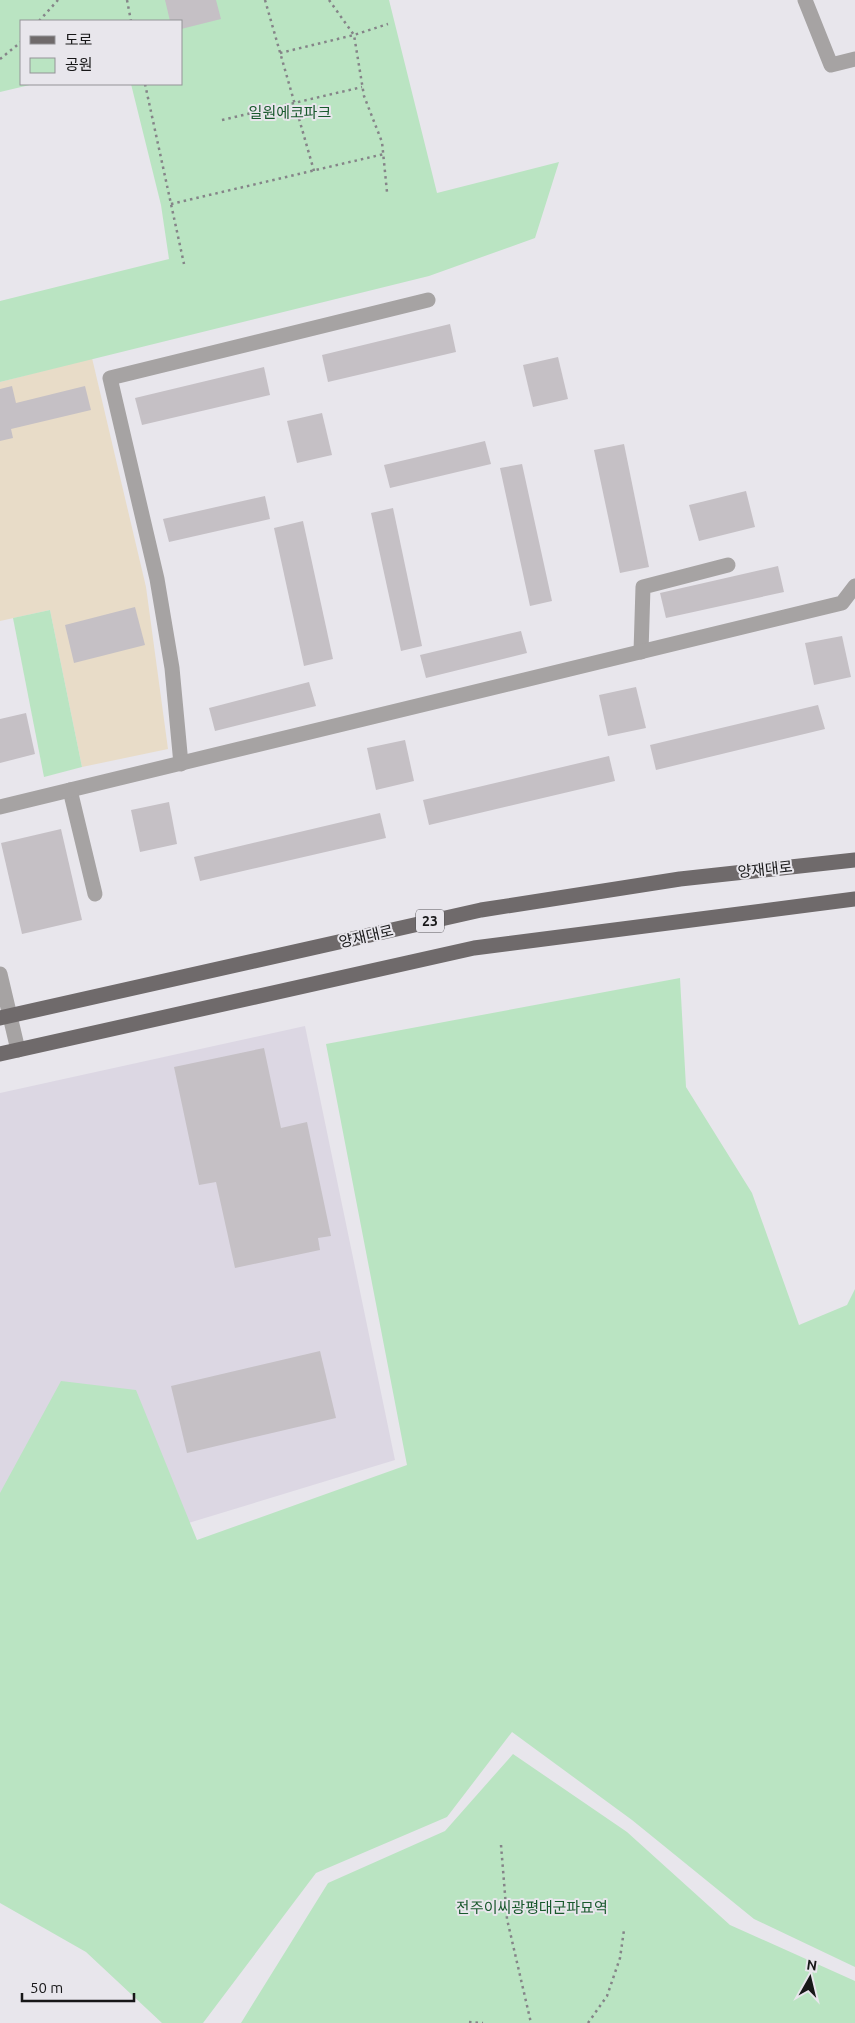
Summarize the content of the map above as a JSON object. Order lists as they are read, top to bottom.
{
  "streets": {
    "main road": ["양재대로", "23"]
  },
  "parks": ["일원에코파크", "전주이씨광평대군파묘역"],
  "legend": ["도로", "공원"],
  "scale_bar": "50 m",
  "north": "top"
}
